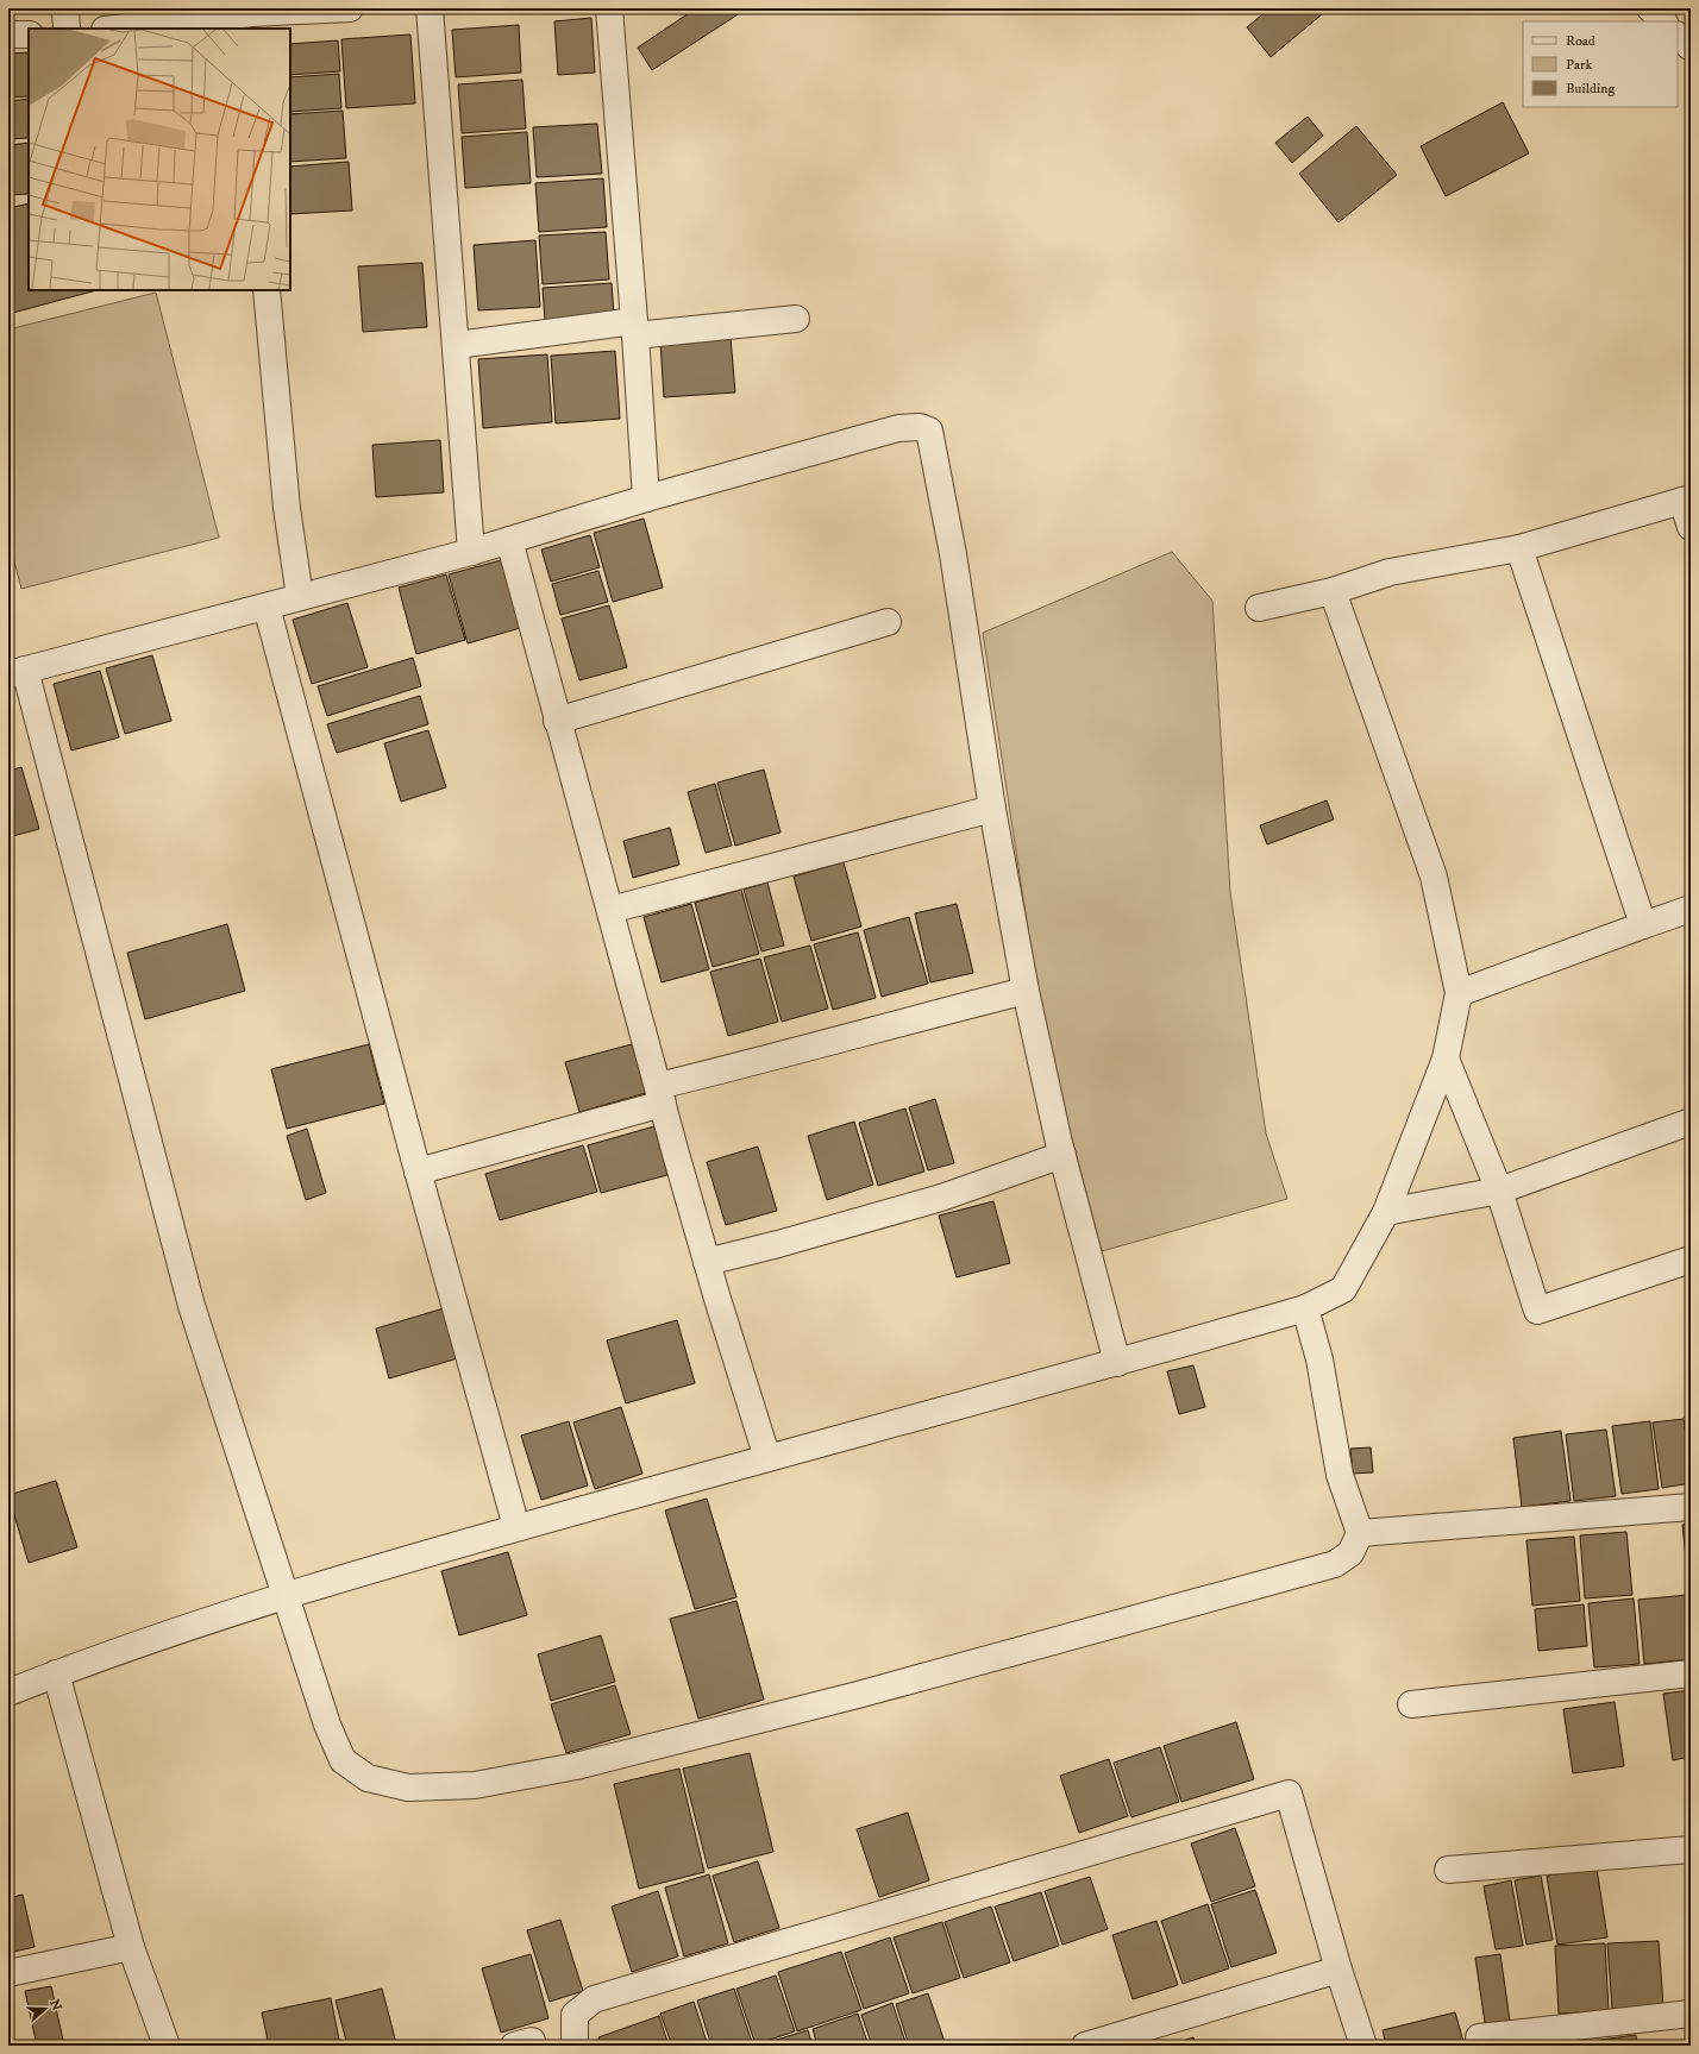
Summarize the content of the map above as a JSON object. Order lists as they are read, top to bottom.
{
  "legend": ["Road", "Park", "Building"],
  "north": "right"
}
